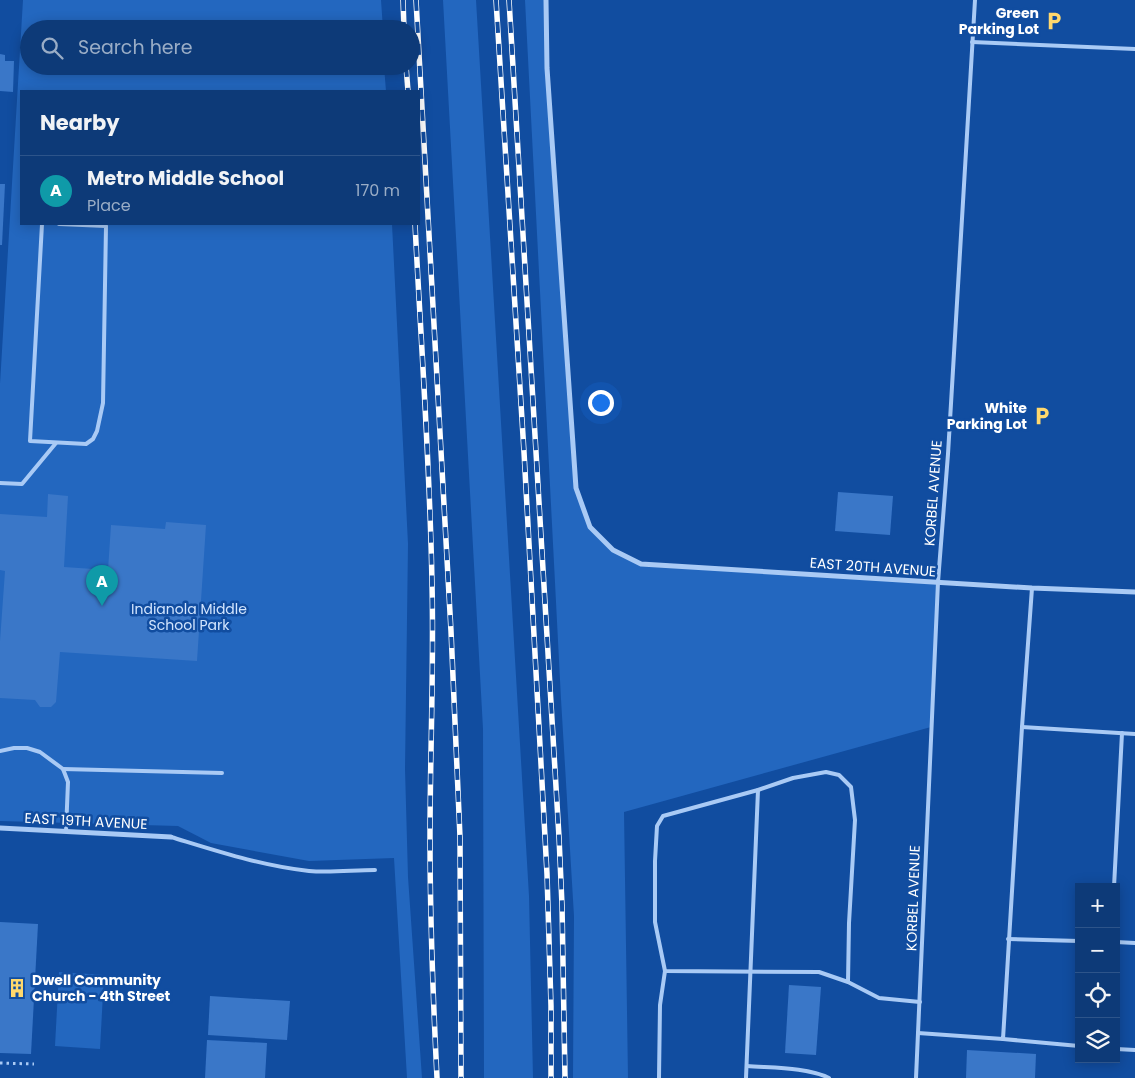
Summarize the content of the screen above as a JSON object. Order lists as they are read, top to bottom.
{
  "streets": {
    "street": ["EAST 20TH AVENUE", "EAST 19TH AVENUE"],
    "lane": ["KORBEL AVENUE"]
  },
  "crossings": [
    ["KORBEL AVENUE", "EAST 20TH AVENUE"]
  ],
  "parks": ["Indianola Middle School Park"],
  "places": {
    "parking": ["Green Parking Lot", "White Parking Lot"],
    "building": ["Dwell Community Church - 4th Street"]
  },
  "page": {
    "search": "Search here",
    "heading": "Nearby",
    "list": [
      {
        "mark": "A",
        "name": "Metro Middle School",
        "note": "Place",
        "value": "170 m"
      }
    ],
    "pins": "A",
    "map_buttons": ["+", "−"]
  }
}
